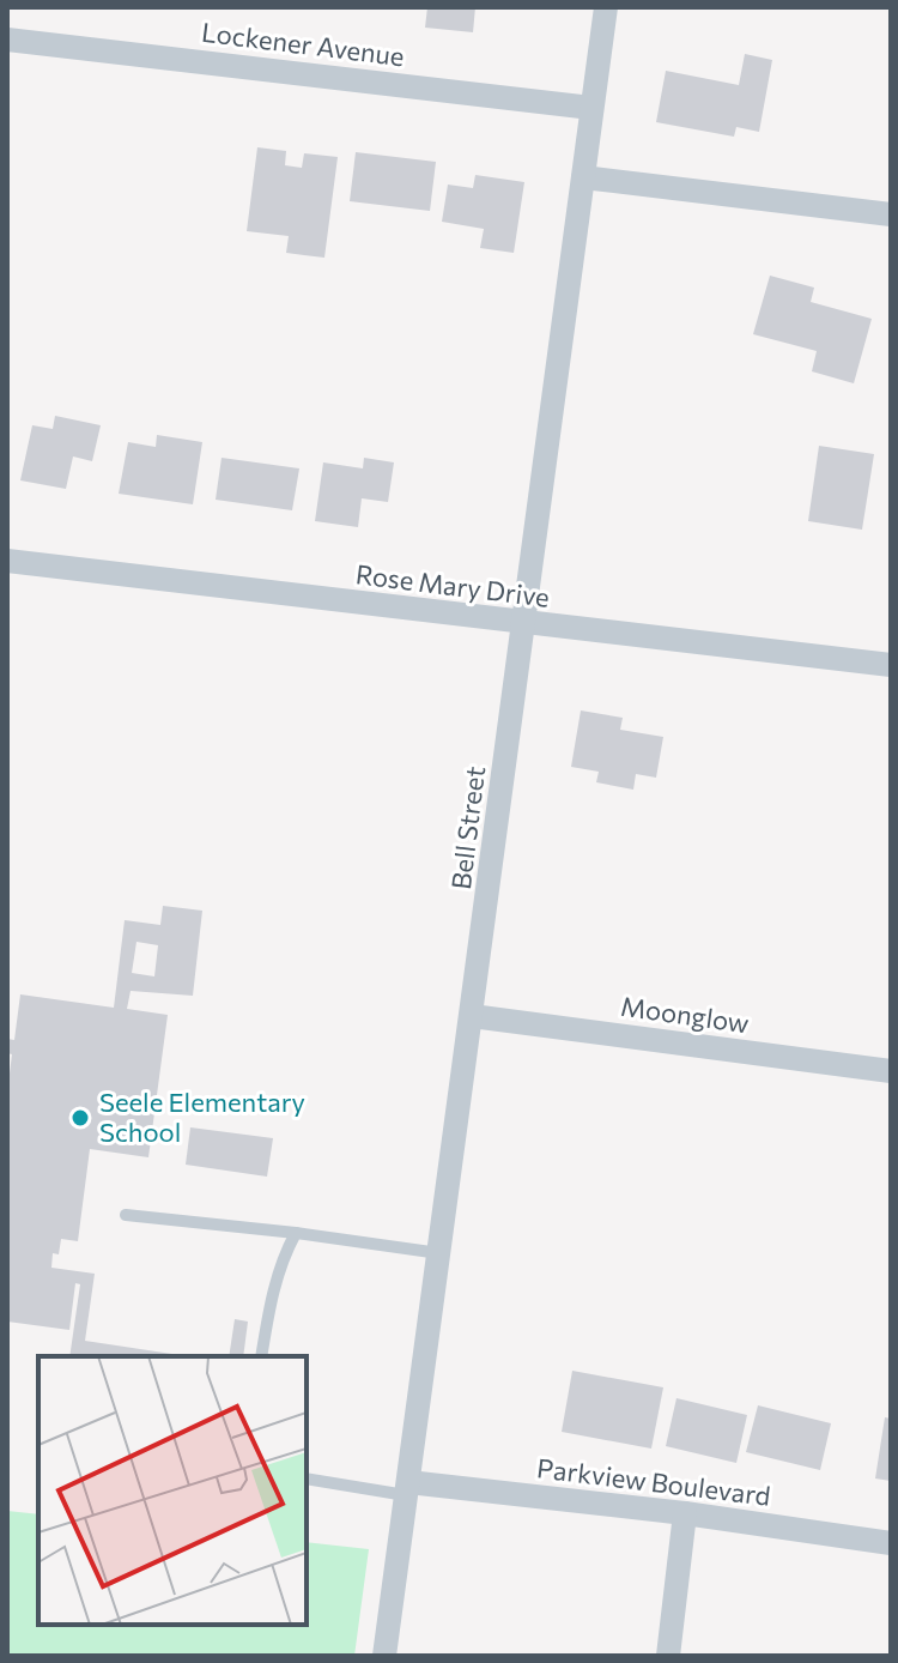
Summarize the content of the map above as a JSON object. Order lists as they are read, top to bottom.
{
  "streets": {
    "street": [
      "Lockener Avenue",
      "Rose Mary Drive",
      "Bell Street",
      "Moonglow",
      "Parkview Boulevard"
    ]
  },
  "crossings": [
    ["Lockener Avenue", "Bell Street"],
    ["Rose Mary Drive", "Bell Street"],
    ["Bell Street", "Moonglow"],
    ["Bell Street", "Parkview Boulevard"]
  ],
  "places": ["Seele Elementary School"]
}
